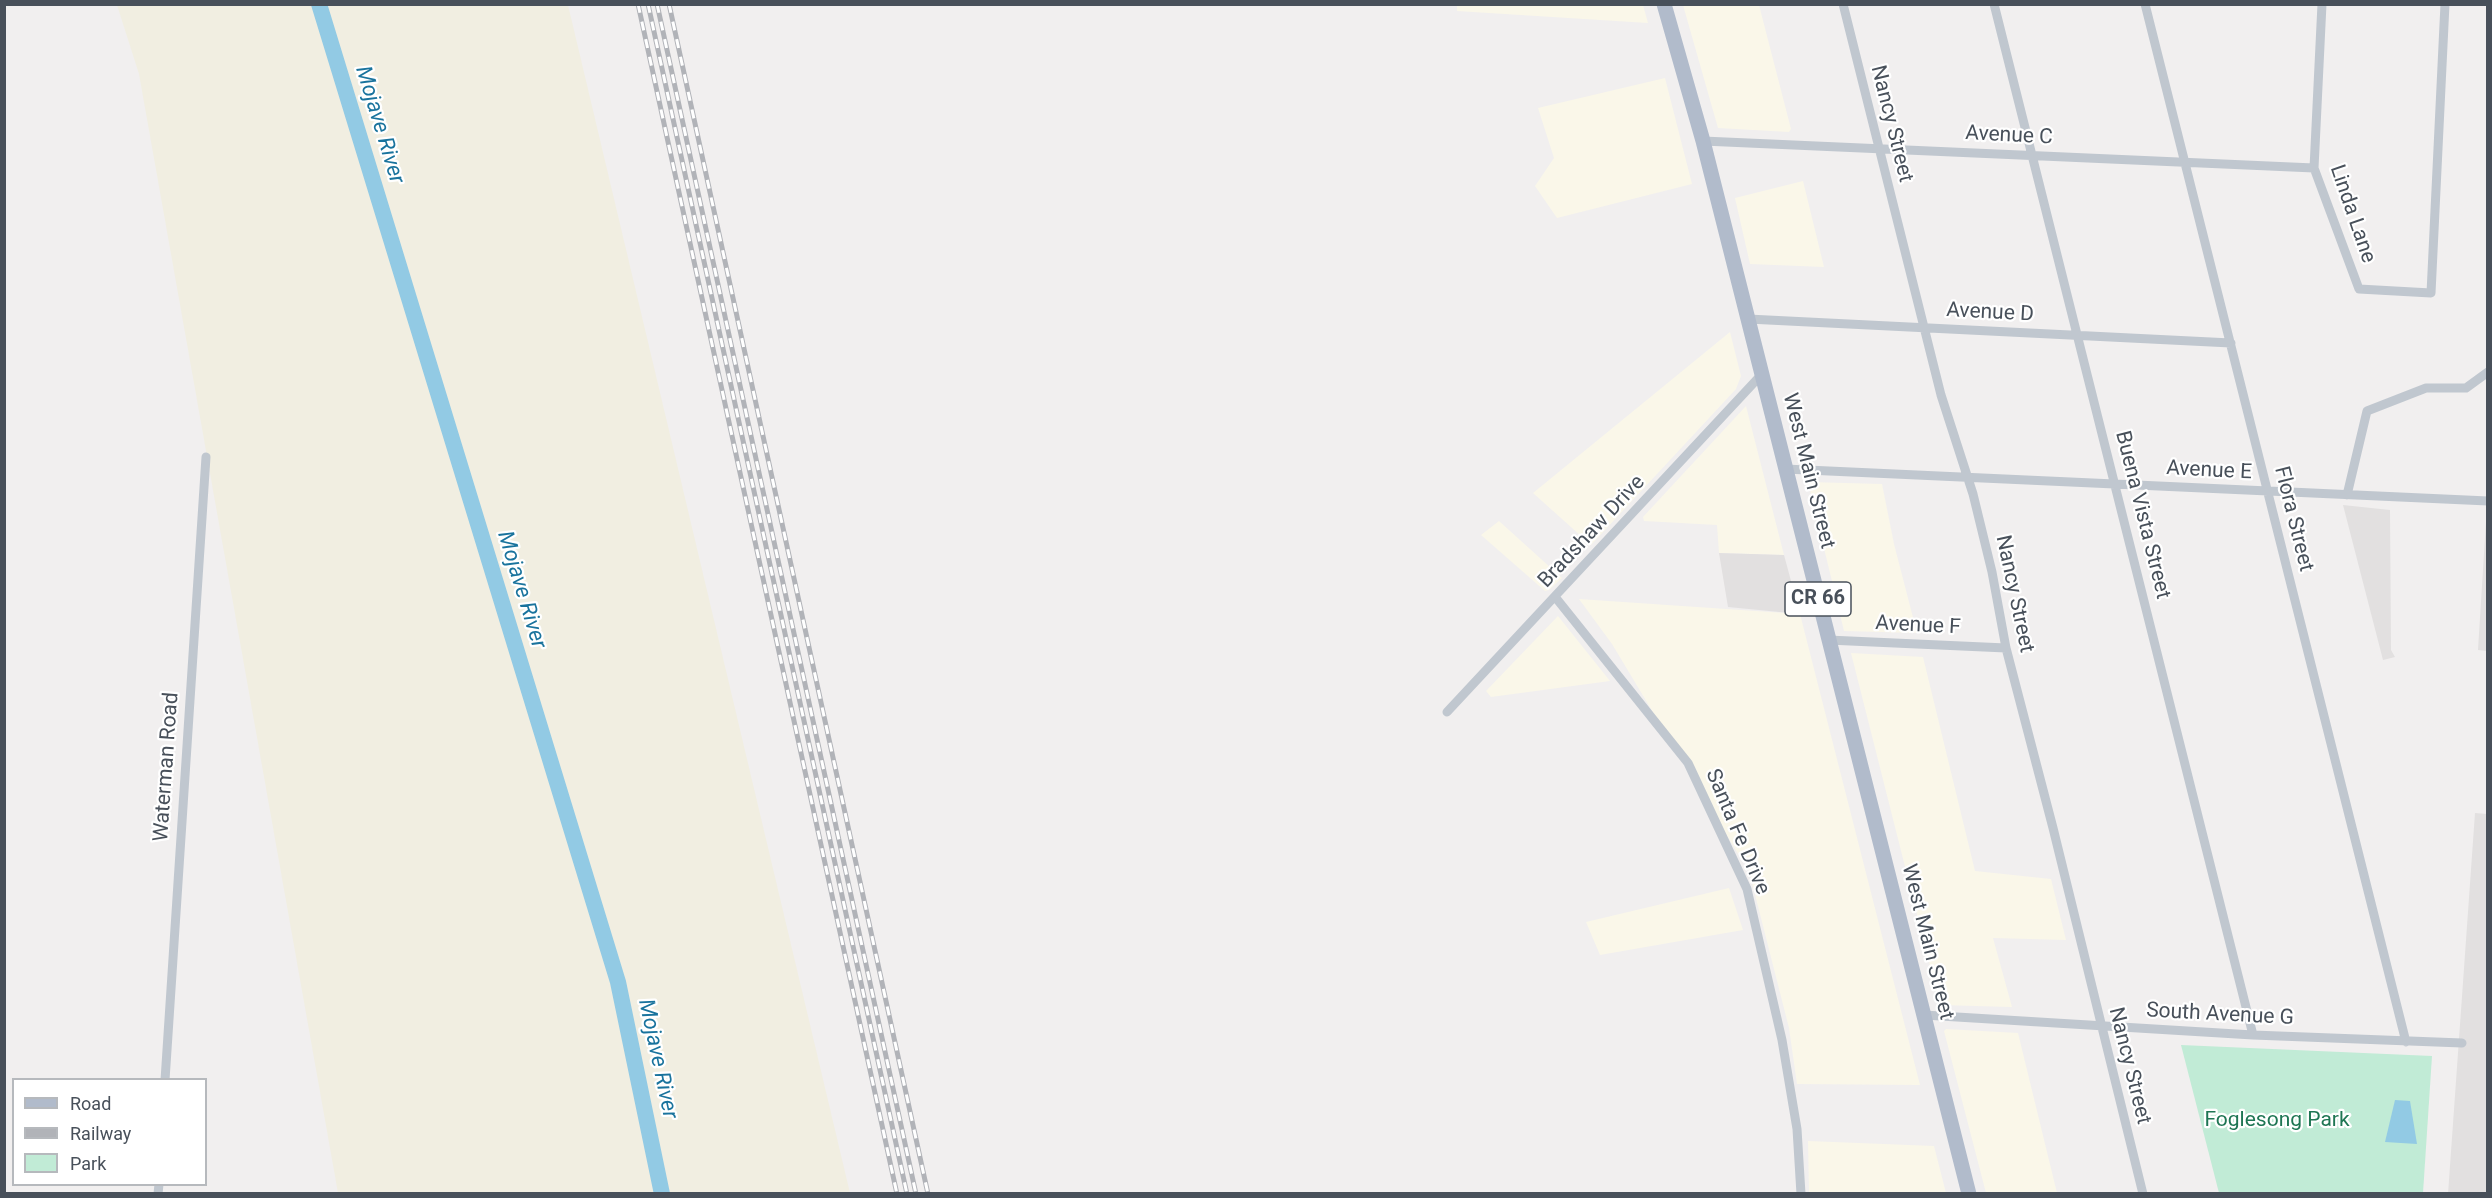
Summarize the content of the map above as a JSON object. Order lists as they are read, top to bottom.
{
  "streets": {
    "main road": ["West Main Street", "CR 66"],
    "street": [
      "Nancy Street",
      "Avenue C",
      "Linda Lane",
      "Avenue D",
      "Avenue E",
      "Buena Vista Street",
      "Flora Street",
      "Bradshaw Drive",
      "Avenue F",
      "Waterman Road",
      "Santa Fe Drive",
      "South Avenue G"
    ]
  },
  "crossings": [
    ["Nancy Street", "Avenue C"],
    ["Nancy Street", "Avenue D"],
    ["Nancy Street", "Avenue E"],
    ["Nancy Street", "Avenue F"],
    ["Nancy Street", "South Avenue G"],
    ["Avenue C", "Linda Lane"],
    ["Avenue C", "West Main Street"],
    ["Avenue C", "Buena Vista Street"],
    ["Avenue C", "Flora Street"],
    ["Avenue D", "West Main Street"],
    ["Avenue D", "Buena Vista Street"],
    ["Avenue D", "Flora Street"],
    ["West Main Street", "Avenue E"],
    ["West Main Street", "Bradshaw Drive"],
    ["West Main Street", "Avenue F"],
    ["West Main Street", "South Avenue G"],
    ["Avenue E", "Buena Vista Street"],
    ["Avenue E", "Flora Street"],
    ["Buena Vista Street", "South Avenue G"],
    ["Flora Street", "South Avenue G"],
    ["Bradshaw Drive", "Santa Fe Drive"]
  ],
  "water": ["Mojave River"],
  "parks": ["Foglesong Park"],
  "legend": ["Road", "Railway", "Park"]
}
